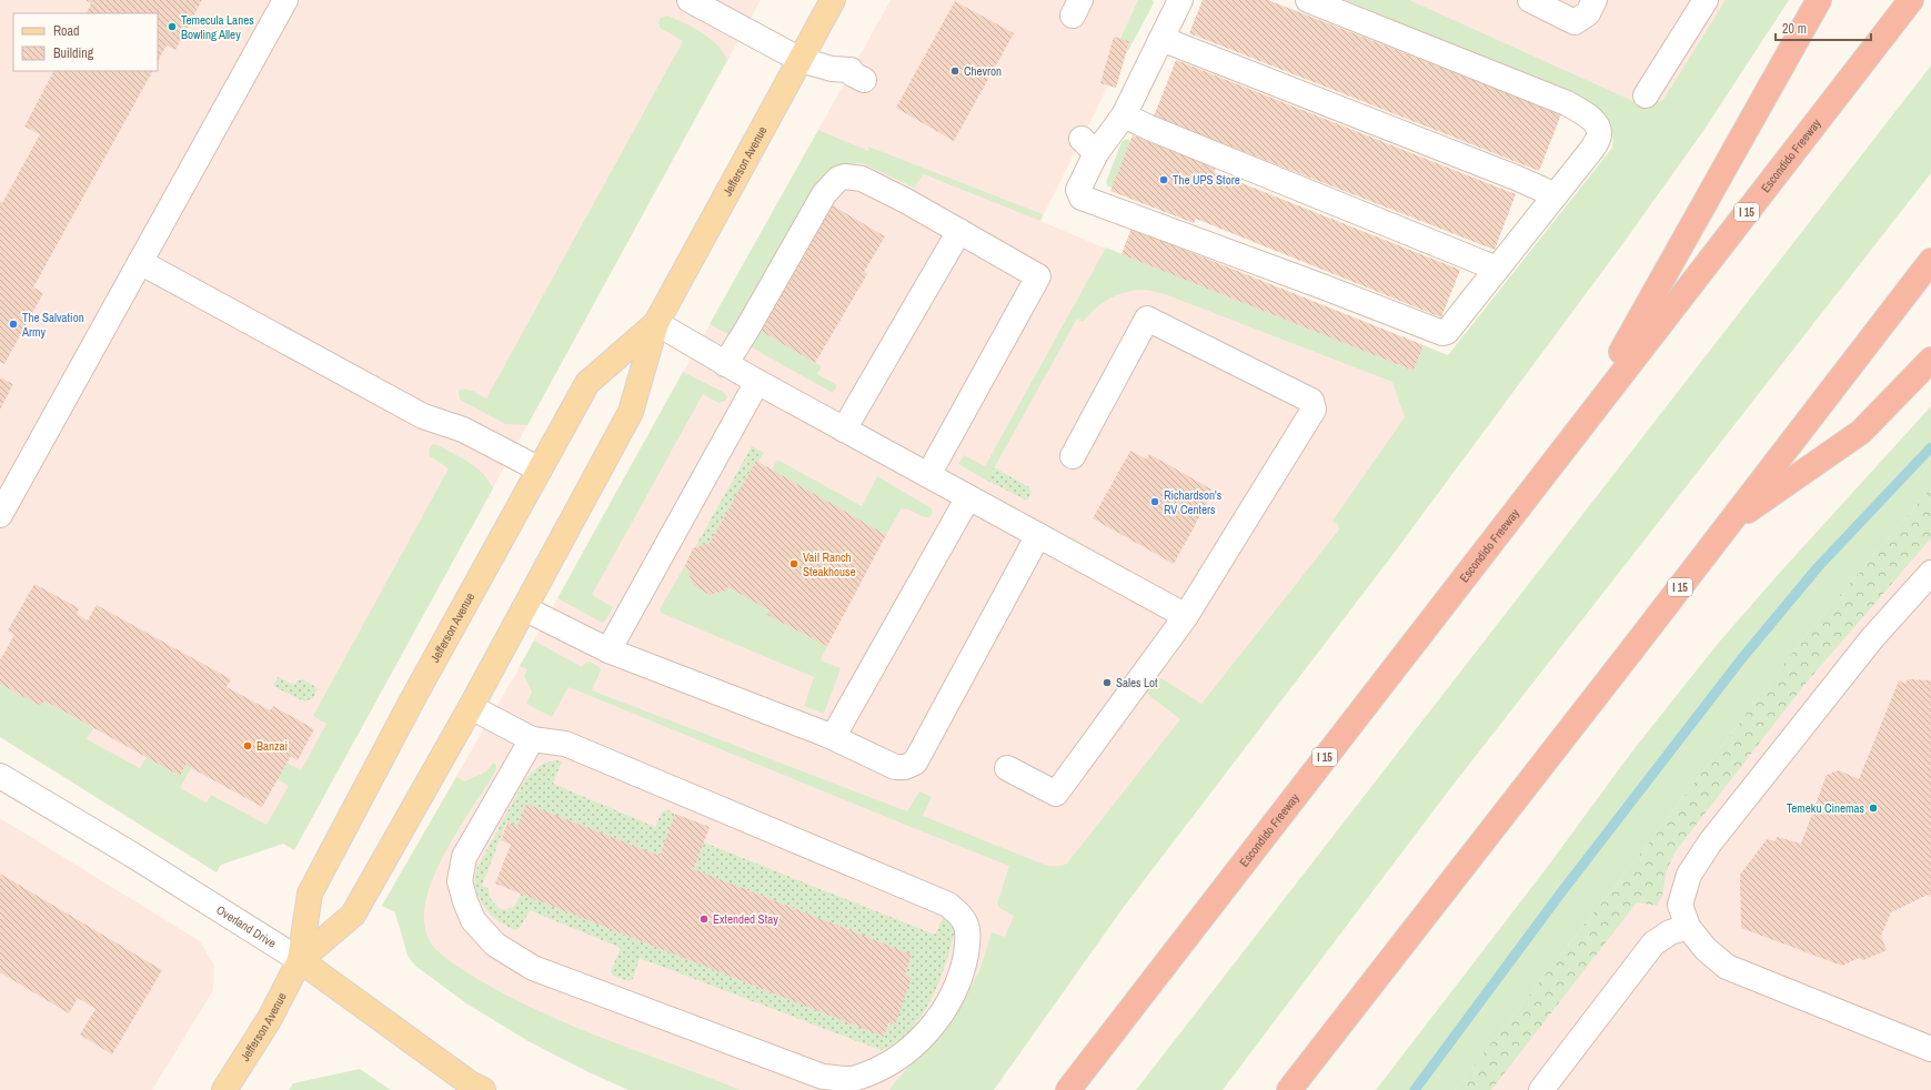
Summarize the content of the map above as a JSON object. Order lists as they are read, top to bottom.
{
  "streets": {
    "highway": ["Escondido Freeway", "I 15"],
    "main road": ["Jefferson Avenue", "Overland Drive"]
  },
  "crossings": [
    ["Jefferson Avenue", "Overland Drive"]
  ],
  "places": [
    "Temecula Lanes Bowling Alley",
    "Chevron",
    "The UPS Store",
    "The Salvation Army",
    "Richardson's RV Centers",
    "Vail Ranch Steakhouse",
    "Sales Lot",
    "Banzai",
    "Temeku Cinemas",
    "Extended Stay"
  ],
  "legend": ["Road", "Building"],
  "scale_bar": "20 m"
}
